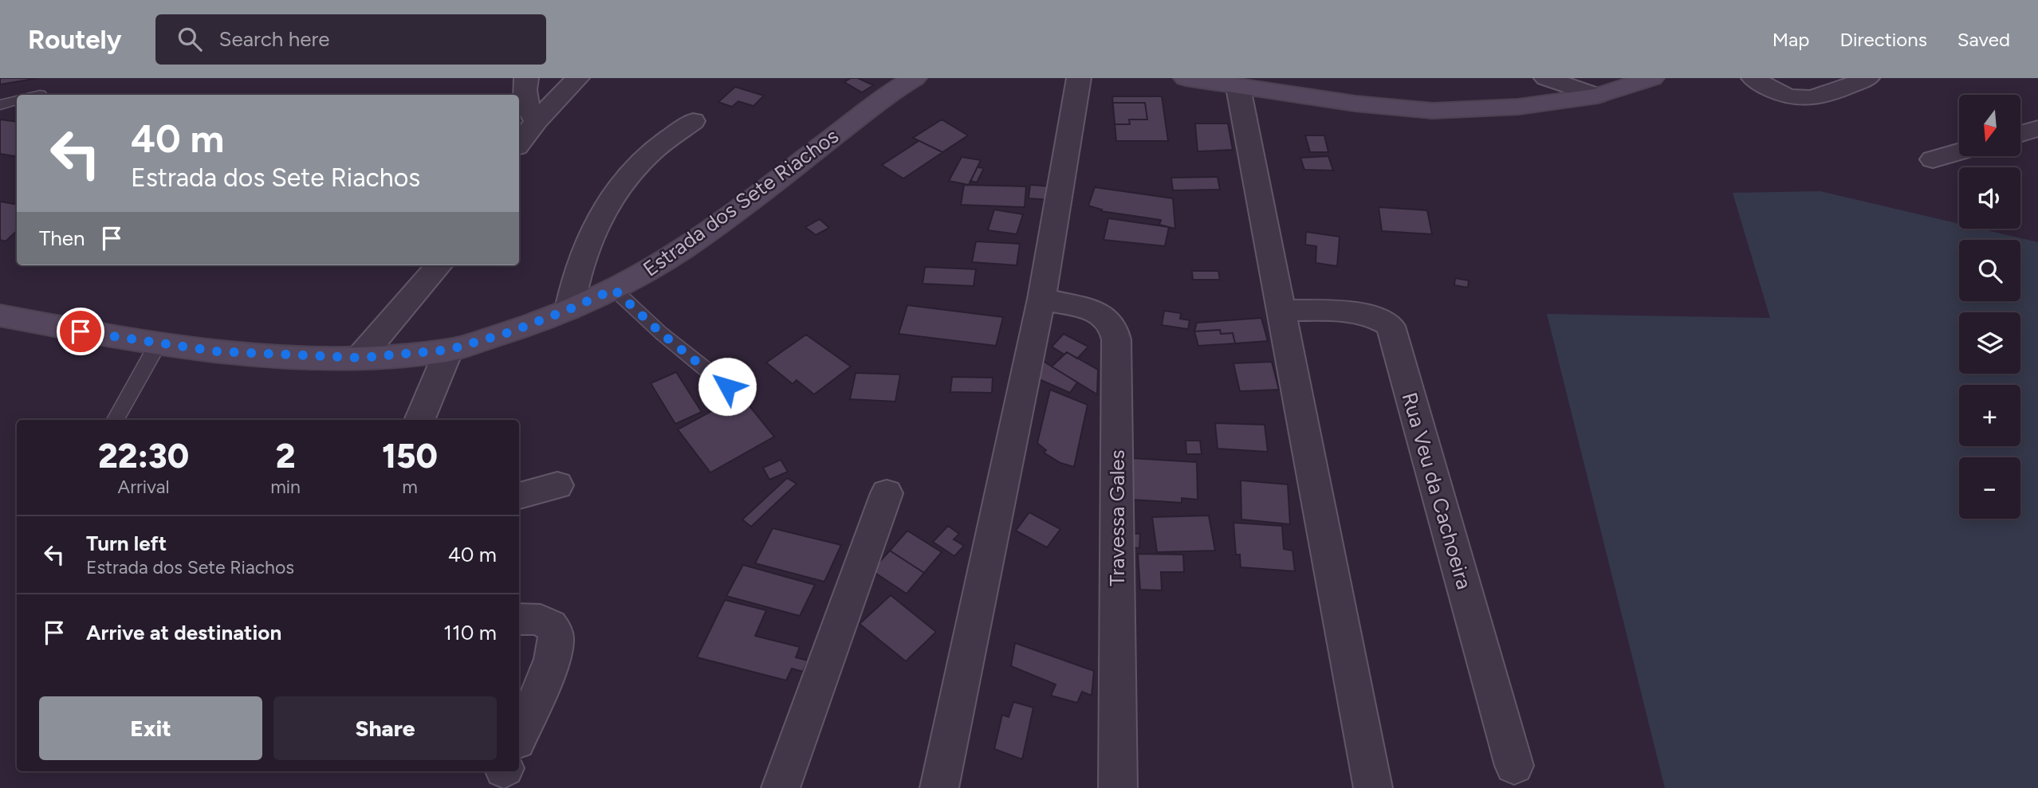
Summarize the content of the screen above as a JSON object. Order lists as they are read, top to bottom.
{
  "streets": {
    "street": ["Estrada dos Sete Riachos", "Rua Veu da Cachoeira", "Travessa Gales"]
  },
  "north": "bottom",
  "page": {
    "header": "Routely",
    "search": "Search here",
    "nav": ["Map", "Directions", "Saved"],
    "map_buttons": ["+", "−"],
    "turn": ["40 m", "Estrada dos Sete Riachos"],
    "then": "Then",
    "eta": [
      "22:30",
      "Arrival",
      "2",
      "min",
      "150",
      "m"
    ],
    "list": [
      {
        "name": "Turn left",
        "note": "Estrada dos Sete Riachos",
        "value": "40 m"
      },
      {
        "name": "Arrive at destination",
        "value": "110 m"
      }
    ],
    "buttons": ["Exit", "Share"]
  }
}
